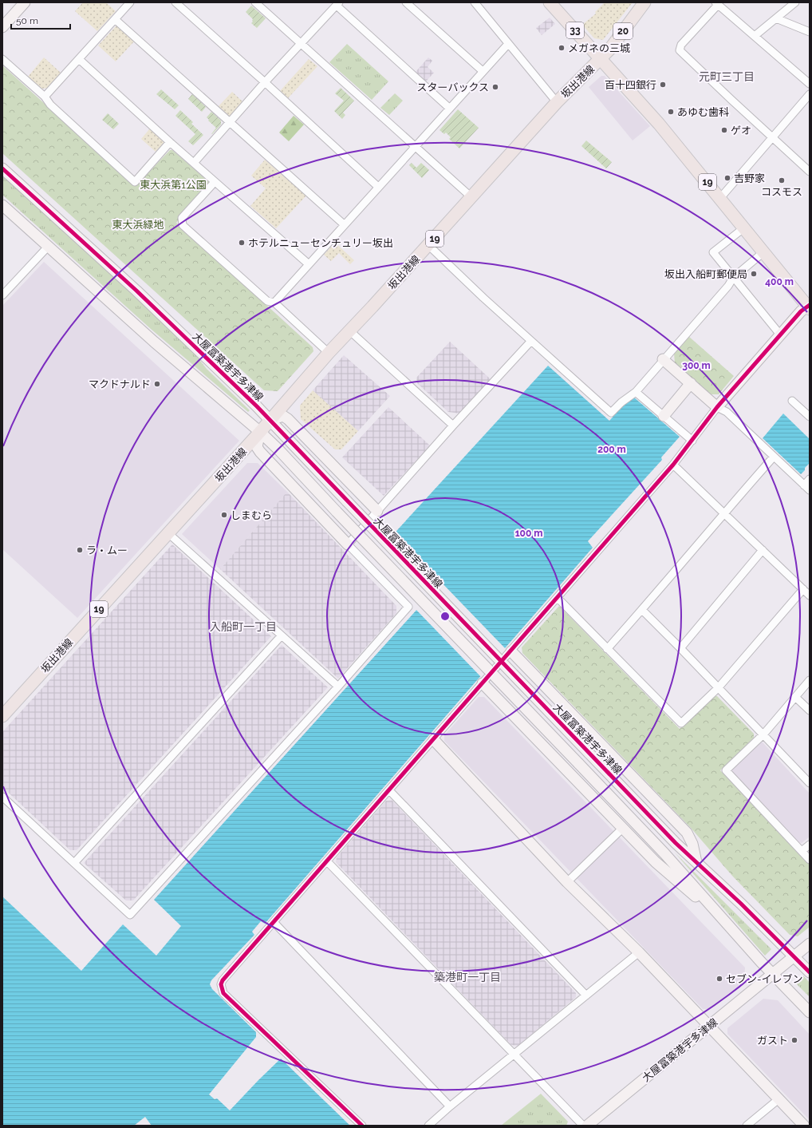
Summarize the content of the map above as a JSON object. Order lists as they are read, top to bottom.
{
  "streets": {
    "main road": [
      "33",
      "20",
      "坂出港線",
      "19",
      "大屋冨築港宇多津線"
    ]
  },
  "crossings": [
    ["33", "20"],
    ["33", "坂出港線"],
    ["20", "坂出港線"],
    ["坂出港線", "大屋冨築港宇多津線"]
  ],
  "districts": ["元町三丁目", "入船町一丁目", "築港町一丁目"],
  "parks": ["東大浜第1公園", "東大浜緑地"],
  "places": [
    "メガネの三城",
    "百十四銀行",
    "スターバックス",
    "あゆむ歯科",
    "ゲオ",
    "吉野家",
    "コスモス",
    "ホテルニューセンチュリー坂出",
    "坂出入船町郵便局",
    "マクドナルド",
    "しまむら",
    "ラ・ムー",
    "セブン-イレブン",
    "ガスト"
  ],
  "scale_bar": "50 m",
  "rings": [
    "400 m",
    "300 m",
    "200 m",
    "100 m"
  ]
}
